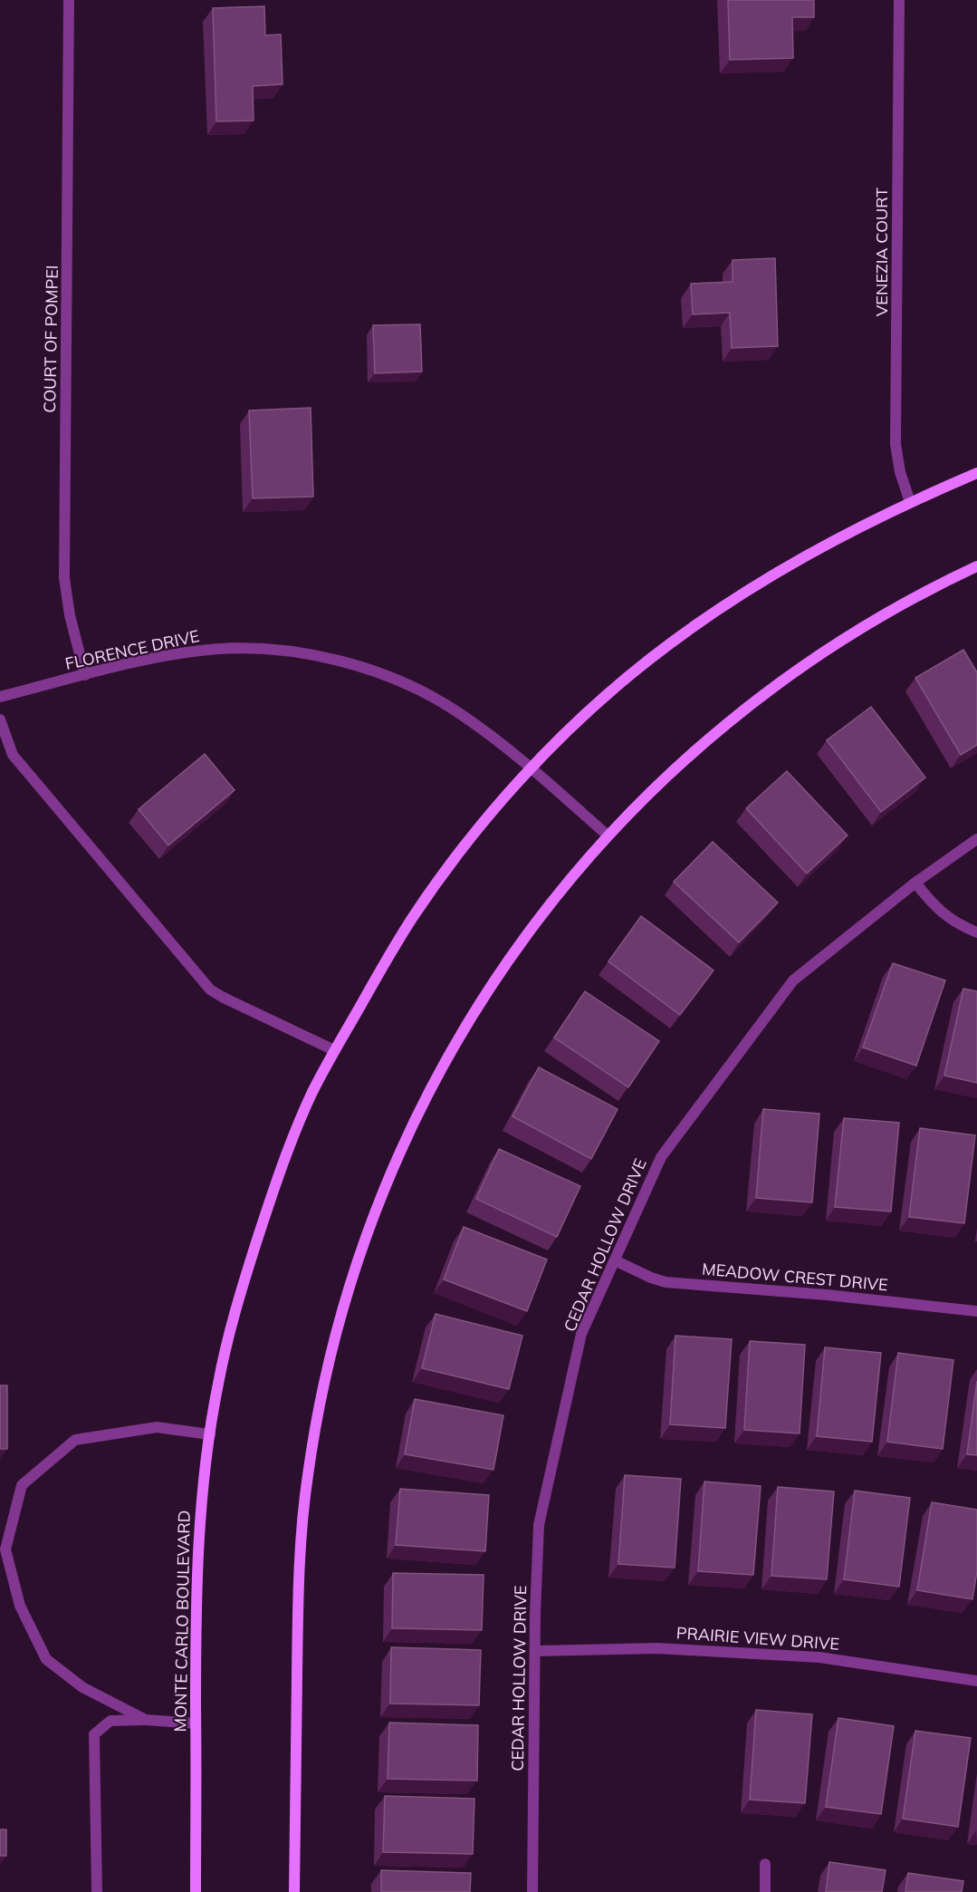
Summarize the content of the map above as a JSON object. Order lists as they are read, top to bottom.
{
  "streets": {
    "main road": ["MONTE CARLO BOULEVARD"],
    "street": [
      "VENEZIA COURT",
      "COURT OF POMPEI",
      "FLORENCE DRIVE",
      "CEDAR HOLLOW DRIVE",
      "MEADOW CREST DRIVE",
      "PRAIRIE VIEW DRIVE"
    ]
  },
  "crossings": [
    ["VENEZIA COURT", "MONTE CARLO BOULEVARD"],
    ["COURT OF POMPEI", "FLORENCE DRIVE"],
    ["FLORENCE DRIVE", "MONTE CARLO BOULEVARD"],
    ["CEDAR HOLLOW DRIVE", "MEADOW CREST DRIVE"],
    ["CEDAR HOLLOW DRIVE", "PRAIRIE VIEW DRIVE"]
  ]
}
